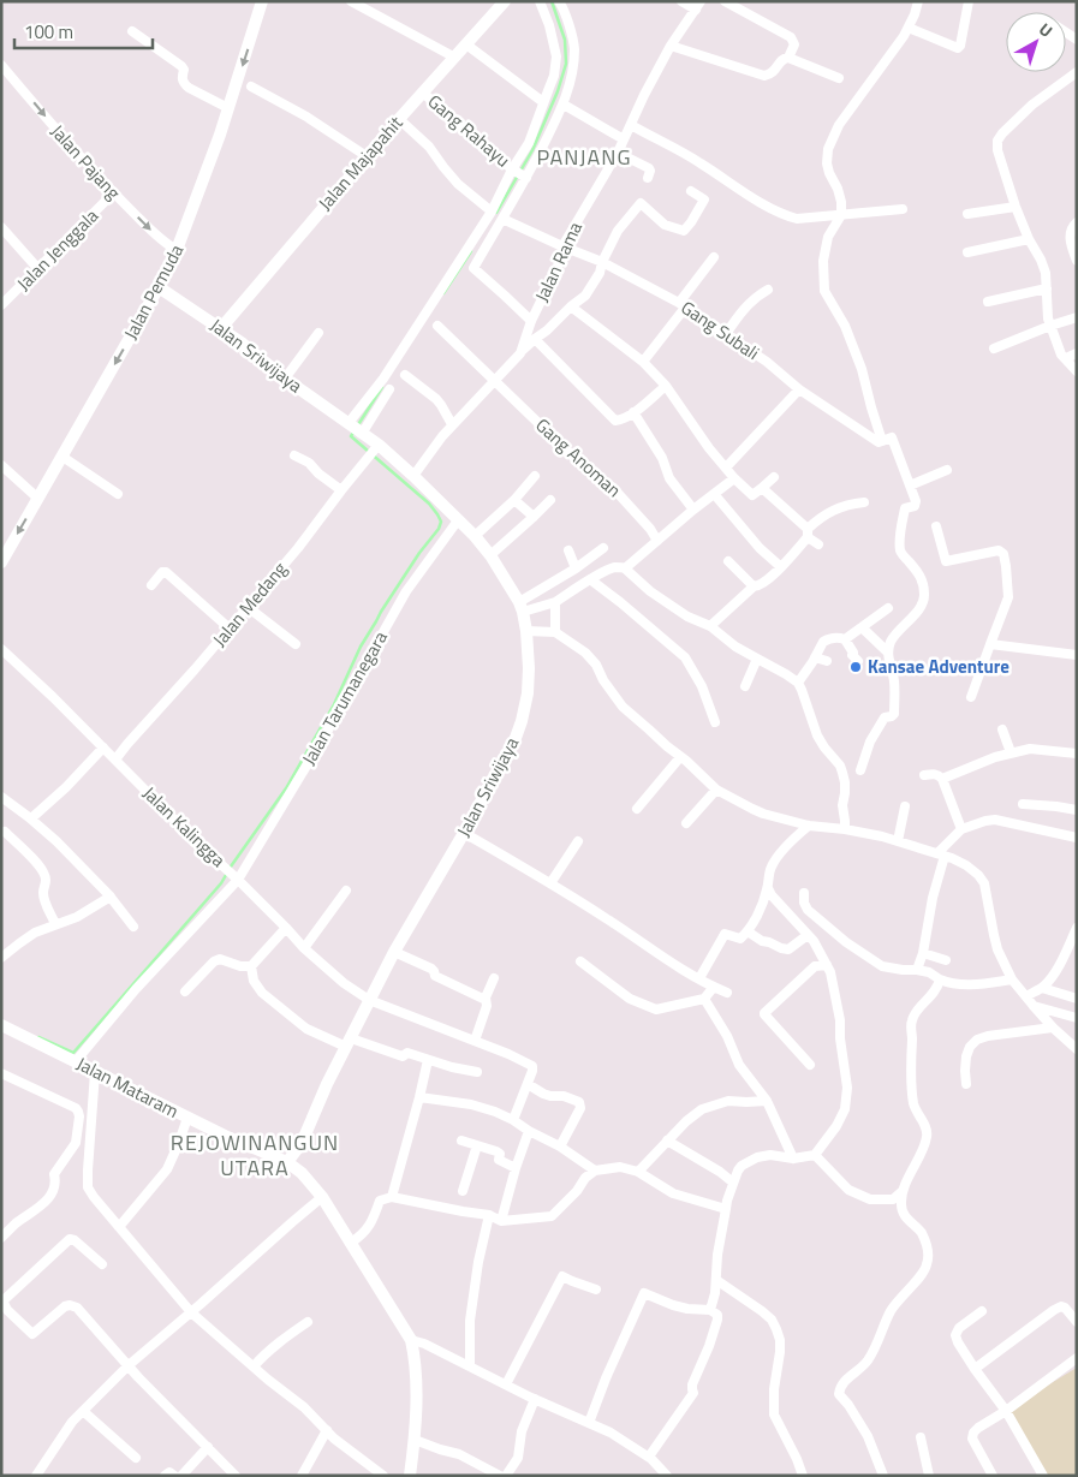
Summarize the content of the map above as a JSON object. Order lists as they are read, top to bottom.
{
  "streets": {
    "main road": [
      "Jalan Majapahit",
      "Jalan Pemuda",
      "Jalan Sriwijaya",
      "Jalan Mataram"
    ],
    "street": [
      "Gang Rahayu",
      "Jalan Pajang",
      "Jalan Jenggala",
      "Jalan Rama",
      "Gang Subali",
      "Gang Anoman",
      "Jalan Medang",
      "Jalan Tarumanegara",
      "Jalan Kalingga"
    ]
  },
  "crossings": [
    ["Gang Rahayu", "Jalan Majapahit"],
    ["Jalan Pajang", "Jalan Jenggala"],
    ["Jalan Pajang", "Jalan Pemuda"],
    ["Jalan Majapahit", "Jalan Sriwijaya"],
    ["Jalan Rama", "Gang Subali"],
    ["Jalan Rama", "Jalan Sriwijaya"],
    ["Jalan Rama", "Gang Anoman"],
    ["Jalan Pemuda", "Jalan Sriwijaya"],
    ["Jalan Sriwijaya", "Jalan Medang"],
    ["Jalan Sriwijaya", "Jalan Tarumanegara"],
    ["Jalan Sriwijaya", "Jalan Kalingga"],
    ["Jalan Sriwijaya", "Jalan Mataram"],
    ["Jalan Medang", "Jalan Kalingga"],
    ["Jalan Tarumanegara", "Jalan Kalingga"],
    ["Jalan Tarumanegara", "Jalan Mataram"]
  ],
  "one_way": ["Jalan Pajang", "Jalan Pemuda"],
  "districts": ["PANJANG", "REJOWINANGUN UTARA"],
  "places": ["Kansae Adventure"],
  "scale_bar": "100 m",
  "north": "top right"
}
